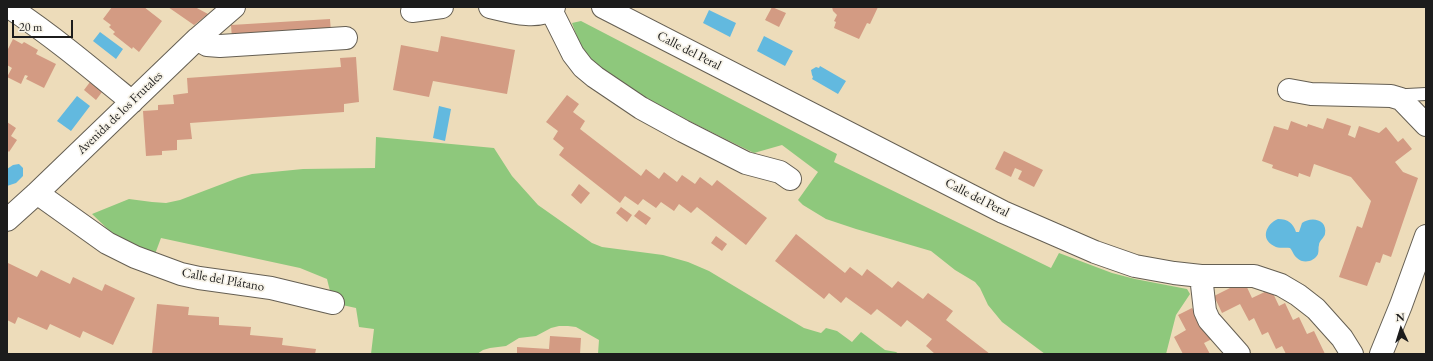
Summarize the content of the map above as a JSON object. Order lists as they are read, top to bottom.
{
  "streets": {
    "street": ["Calle del Peral", "Avenida de los Frutales", "Calle del Plátano"]
  },
  "crossings": [
    ["Avenida de los Frutales", "Calle del Plátano"]
  ],
  "scale_bar": "20 m",
  "north": "top"
}
